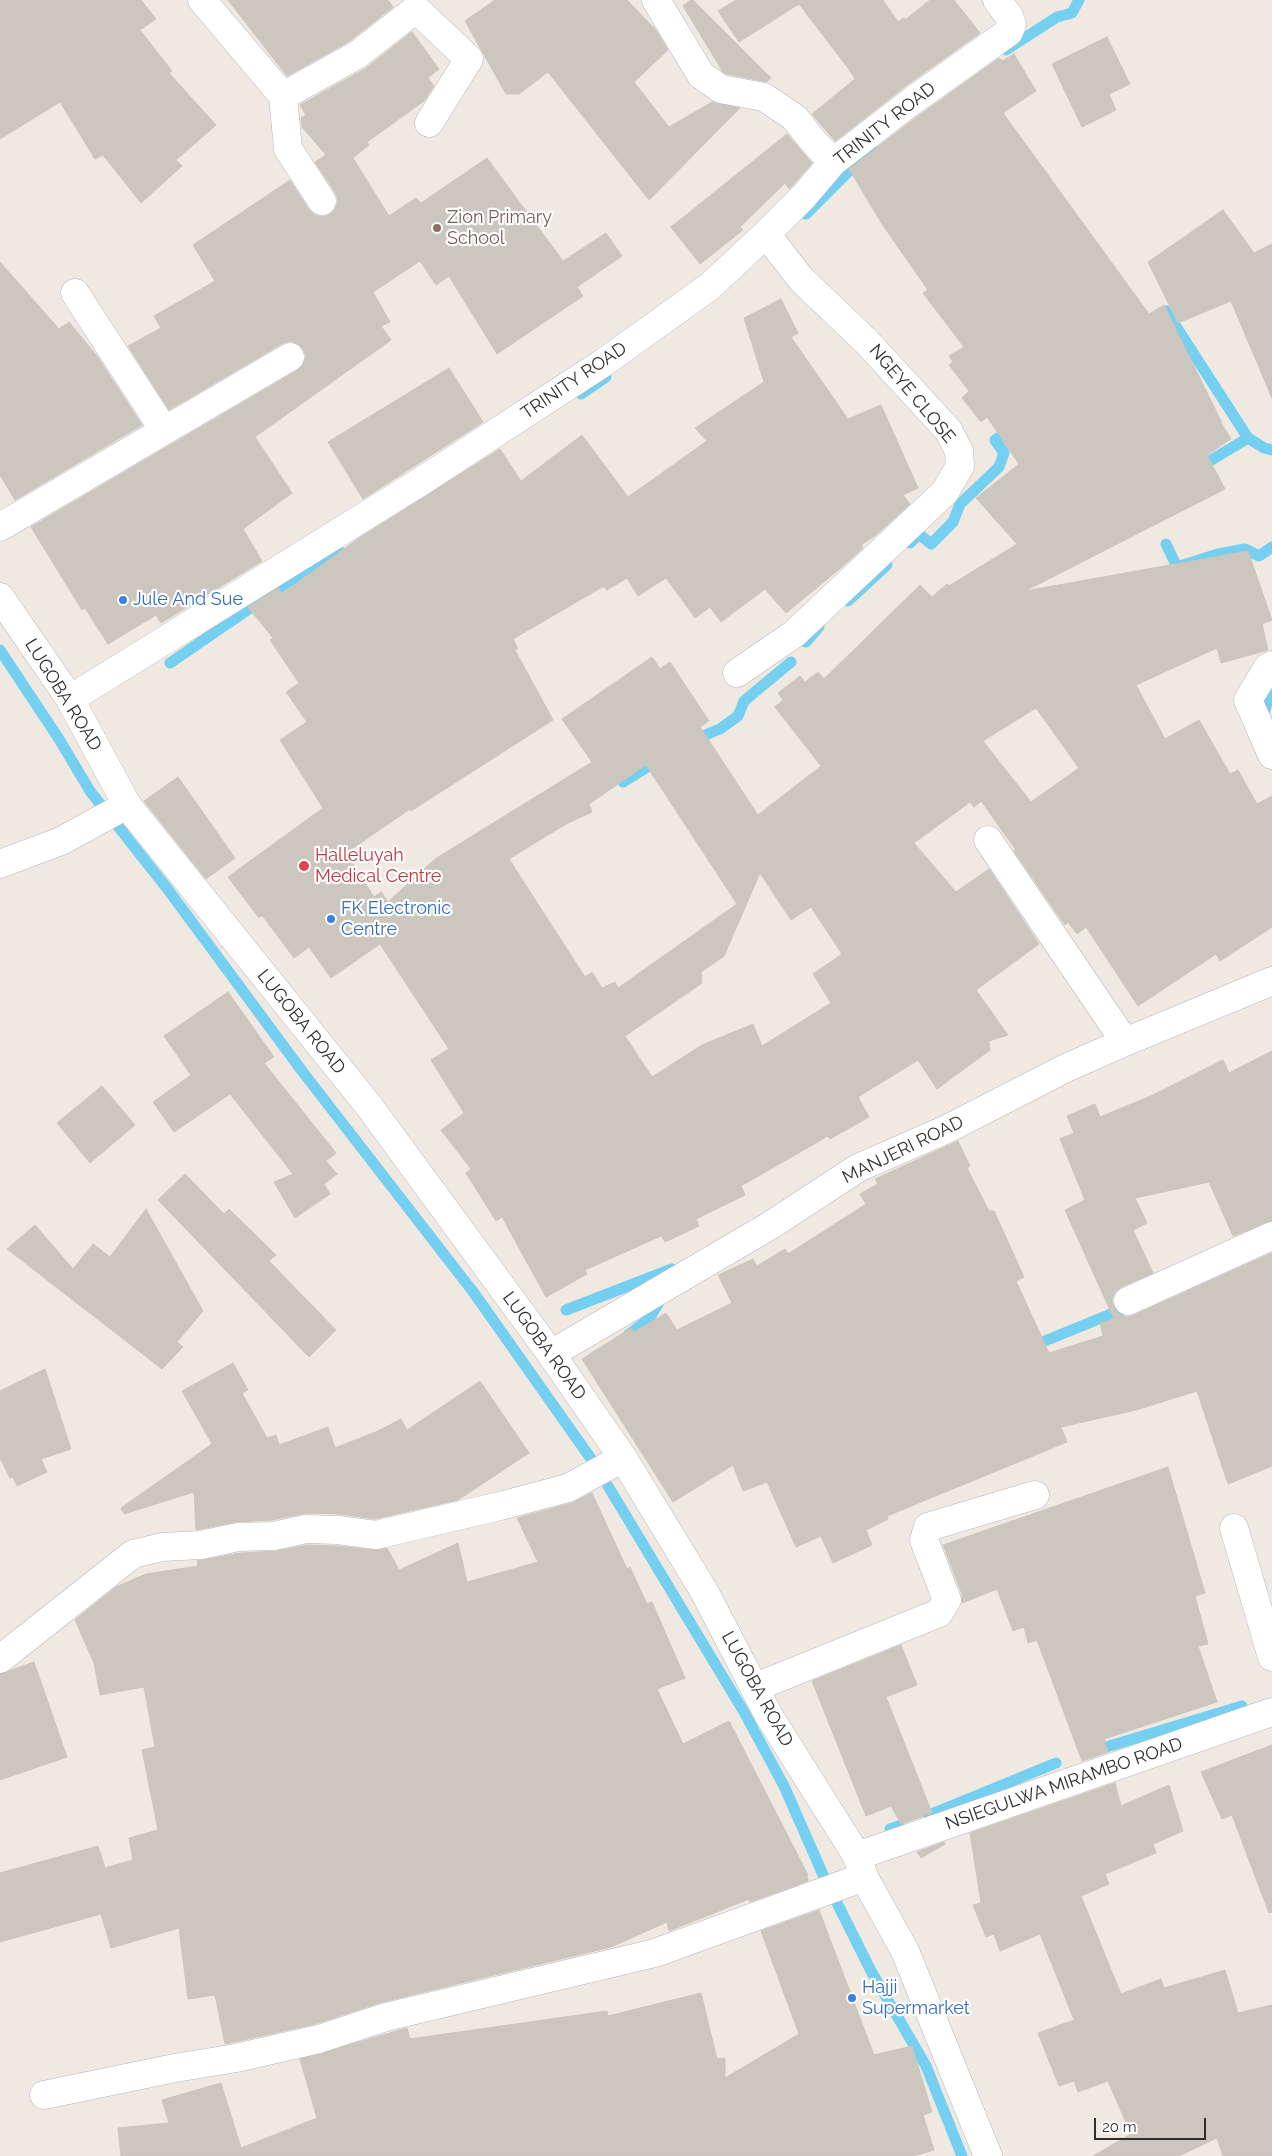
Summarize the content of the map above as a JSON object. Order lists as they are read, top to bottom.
{
  "streets": {
    "street": [
      "TRINITY ROAD",
      "NGEYE CLOSE",
      "LUGOBA ROAD",
      "MANJERI ROAD",
      "NSIEGULWA MIRAMBO ROAD"
    ]
  },
  "crossings": [
    ["TRINITY ROAD", "NGEYE CLOSE"],
    ["TRINITY ROAD", "LUGOBA ROAD"],
    ["LUGOBA ROAD", "MANJERI ROAD"],
    ["LUGOBA ROAD", "NSIEGULWA MIRAMBO ROAD"]
  ],
  "places": [
    "Zion Primary School",
    "Jule And Sue",
    "Halleluyah Medical Centre",
    "FK Electronic Centre",
    "Hajji Supermarket"
  ],
  "scale_bar": "20 m"
}
